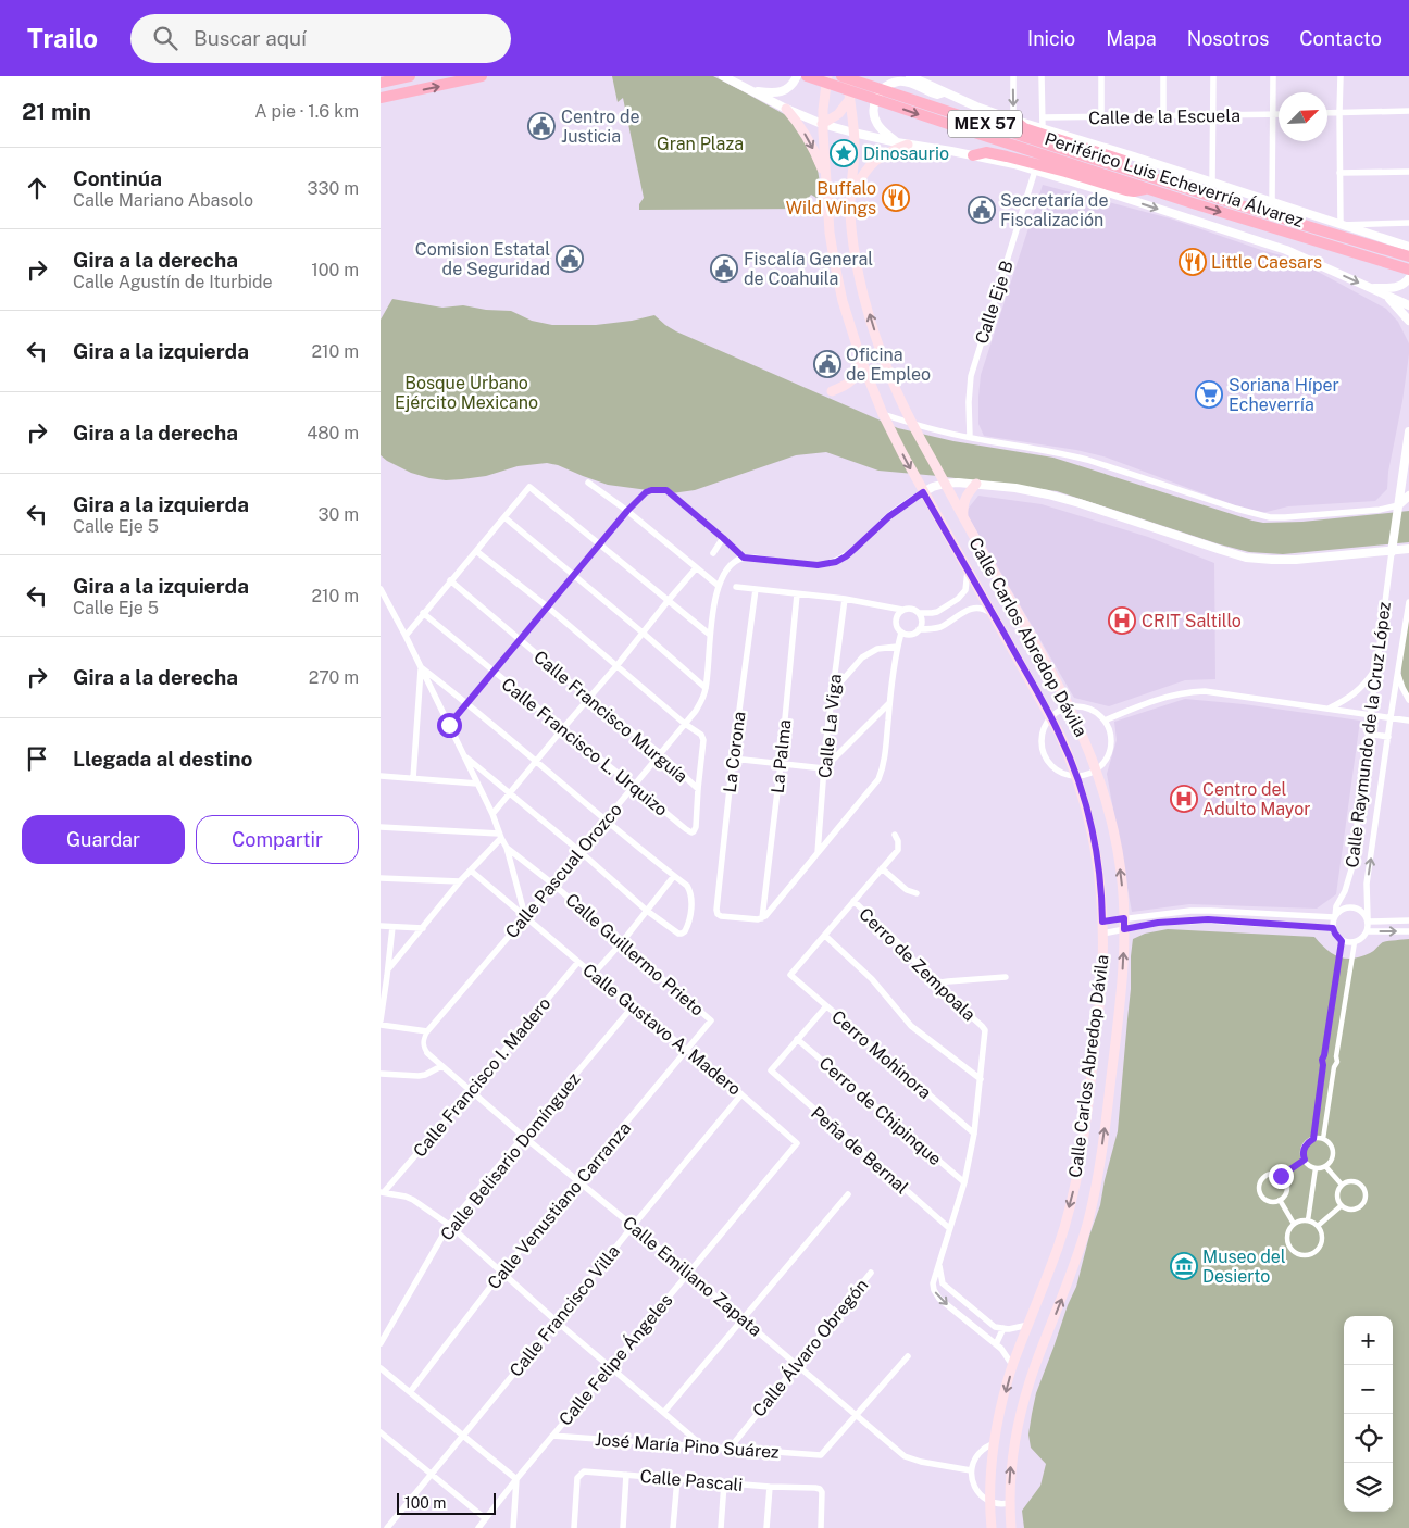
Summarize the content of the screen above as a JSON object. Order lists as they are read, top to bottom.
{
  "streets": {
    "highway": ["MEX 57", "Periférico Luis Echeverría Álvarez"],
    "main road": ["Calle Carlos Abredop Dávila"],
    "street": [
      "Calle de la Escuela",
      "Calle Eje B",
      "Calle Francisco Murguía",
      "Calle La Viga",
      "Calle Raymundo de la Cruz López",
      "Calle Francisco L. Urquizo",
      "La Corona",
      "La Palma",
      "Calle Pascual Orozco",
      "Calle Guillermo Prieto",
      "Cerro de Zempoala",
      "Calle Gustavo A. Madero",
      "Cerro Mohinora",
      "Calle Francisco I. Madero",
      "Cerro de Chipinque",
      "Peña de Bernal",
      "Calle Belisario Domínguez",
      "Calle Venustiano Carranza",
      "Calle Emiliano Zapata",
      "Calle Francisco Villa",
      "Calle Álvaro Obregón",
      "Calle Felipe Ángeles",
      "José María Pino Suárez",
      "Calle Pascali"
    ]
  },
  "crossings": [
    ["Periférico Luis Echeverría Álvarez", "Calle Eje B"],
    ["Periférico Luis Echeverría Álvarez", "Calle Carlos Abredop Dávila"],
    ["Calle Francisco Murguía", "Calle Francisco L. Urquizo"],
    ["Calle Francisco Murguía", "Calle Pascual Orozco"],
    ["Calle Francisco L. Urquizo", "Calle Pascual Orozco"],
    ["La Corona", "La Palma"],
    ["Calle Pascual Orozco", "Calle Guillermo Prieto"],
    ["Calle Pascual Orozco", "Calle Gustavo A. Madero"],
    ["Calle Guillermo Prieto", "Calle Venustiano Carranza"],
    ["Calle Gustavo A. Madero", "Calle Francisco I. Madero"],
    ["Calle Gustavo A. Madero", "Calle Belisario Domínguez"],
    ["Calle Gustavo A. Madero", "Calle Venustiano Carranza"],
    ["Calle Gustavo A. Madero", "Calle Francisco Villa"],
    ["Calle Gustavo A. Madero", "Calle Felipe Ángeles"],
    ["Calle Francisco I. Madero", "Calle Emiliano Zapata"],
    ["Cerro de Chipinque", "Peña de Bernal"],
    ["Calle Belisario Domínguez", "Calle Emiliano Zapata"],
    ["Calle Venustiano Carranza", "Calle Emiliano Zapata"],
    ["Calle Emiliano Zapata", "Calle Francisco Villa"],
    ["Calle Emiliano Zapata", "Calle Álvaro Obregón"],
    ["Calle Emiliano Zapata", "Calle Felipe Ángeles"],
    ["Calle Emiliano Zapata", "José María Pino Suárez"],
    ["Calle Álvaro Obregón", "José María Pino Suárez"],
    ["Calle Felipe Ángeles", "José María Pino Suárez"]
  ],
  "parks": ["Gran Plaza", "Bosque Urbano Ejército Mexicano"],
  "places": {
    "public building": [
      "Centro de Justicia",
      "Secretaría de Fiscalización",
      "Comision Estatal de Seguridad",
      "Fiscalía General de Coahuila",
      "Oficina de Empleo"
    ],
    "place": ["Dinosaurio"],
    "restaurant": ["Buffalo Wild Wings", "Little Caesars"],
    "supermarket": ["Soriana Híper Echeverría"],
    "hospital": ["CRIT Saltillo", "Centro del Adulto Mayor"],
    "museum": ["Museo del Desierto"]
  },
  "scale_bar": "100 m",
  "north": "top right",
  "page": {
    "header": "Trailo",
    "search": "Buscar aquí",
    "nav": [
      "Inicio",
      "Mapa",
      "Nosotros",
      "Contacto"
    ],
    "heading": ["21 min", "A pie · 1.6 km"],
    "list": [
      ["Continúa", "Calle Mariano Abasolo", "330 m"],
      ["Gira a la derecha", "Calle Agustín de Iturbide", "100 m"],
      ["Gira a la izquierda", "210 m"],
      ["Gira a la derecha", "480 m"],
      ["Gira a la izquierda", "Calle Eje 5", "30 m"],
      ["Gira a la izquierda", "Calle Eje 5", "210 m"],
      ["Gira a la derecha", "270 m"],
      "Llegada al destino"
    ],
    "buttons": ["Guardar", "Compartir"],
    "map_buttons": ["+", "−"],
    "scale": "100 m"
  }
}
